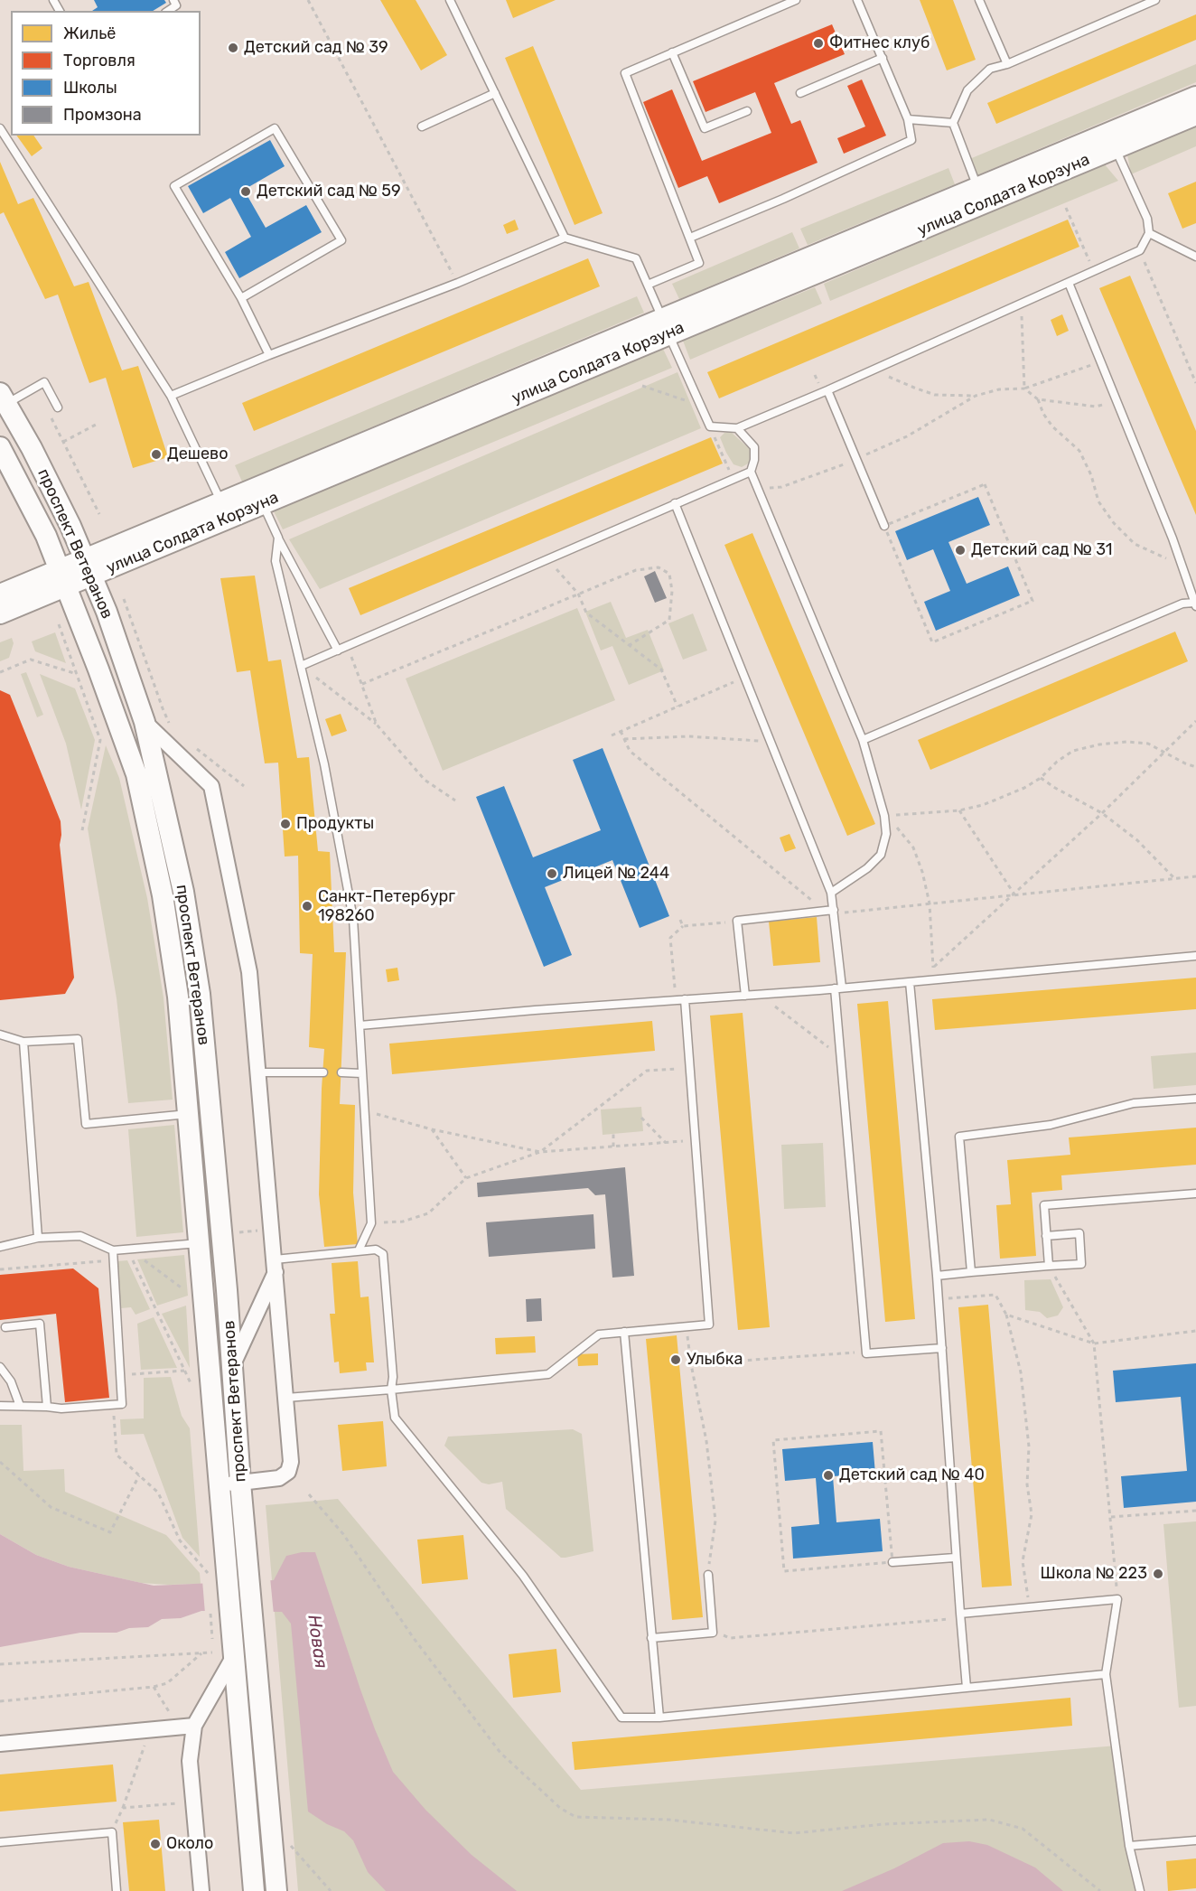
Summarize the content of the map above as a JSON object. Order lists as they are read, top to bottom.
{
  "streets": {
    "main road": ["улица Солдата Корзуна", "проспект Ветеранов"]
  },
  "crossings": [
    ["улица Солдата Корзуна", "проспект Ветеранов"]
  ],
  "water": ["Новая"],
  "places": [
    "Фитнес клуб",
    "Детский сад № 39",
    "Детский сад № 59",
    "Дешево",
    "Детский сад № 31",
    "Продукты",
    "Лицей № 244",
    "Санкт-Петербург 198260",
    "Улыбка",
    "Детский сад № 40",
    "Школа № 223",
    "Около"
  ],
  "legend": [
    "Жильё",
    "Торговля",
    "Школы",
    "Промзона"
  ]
}
